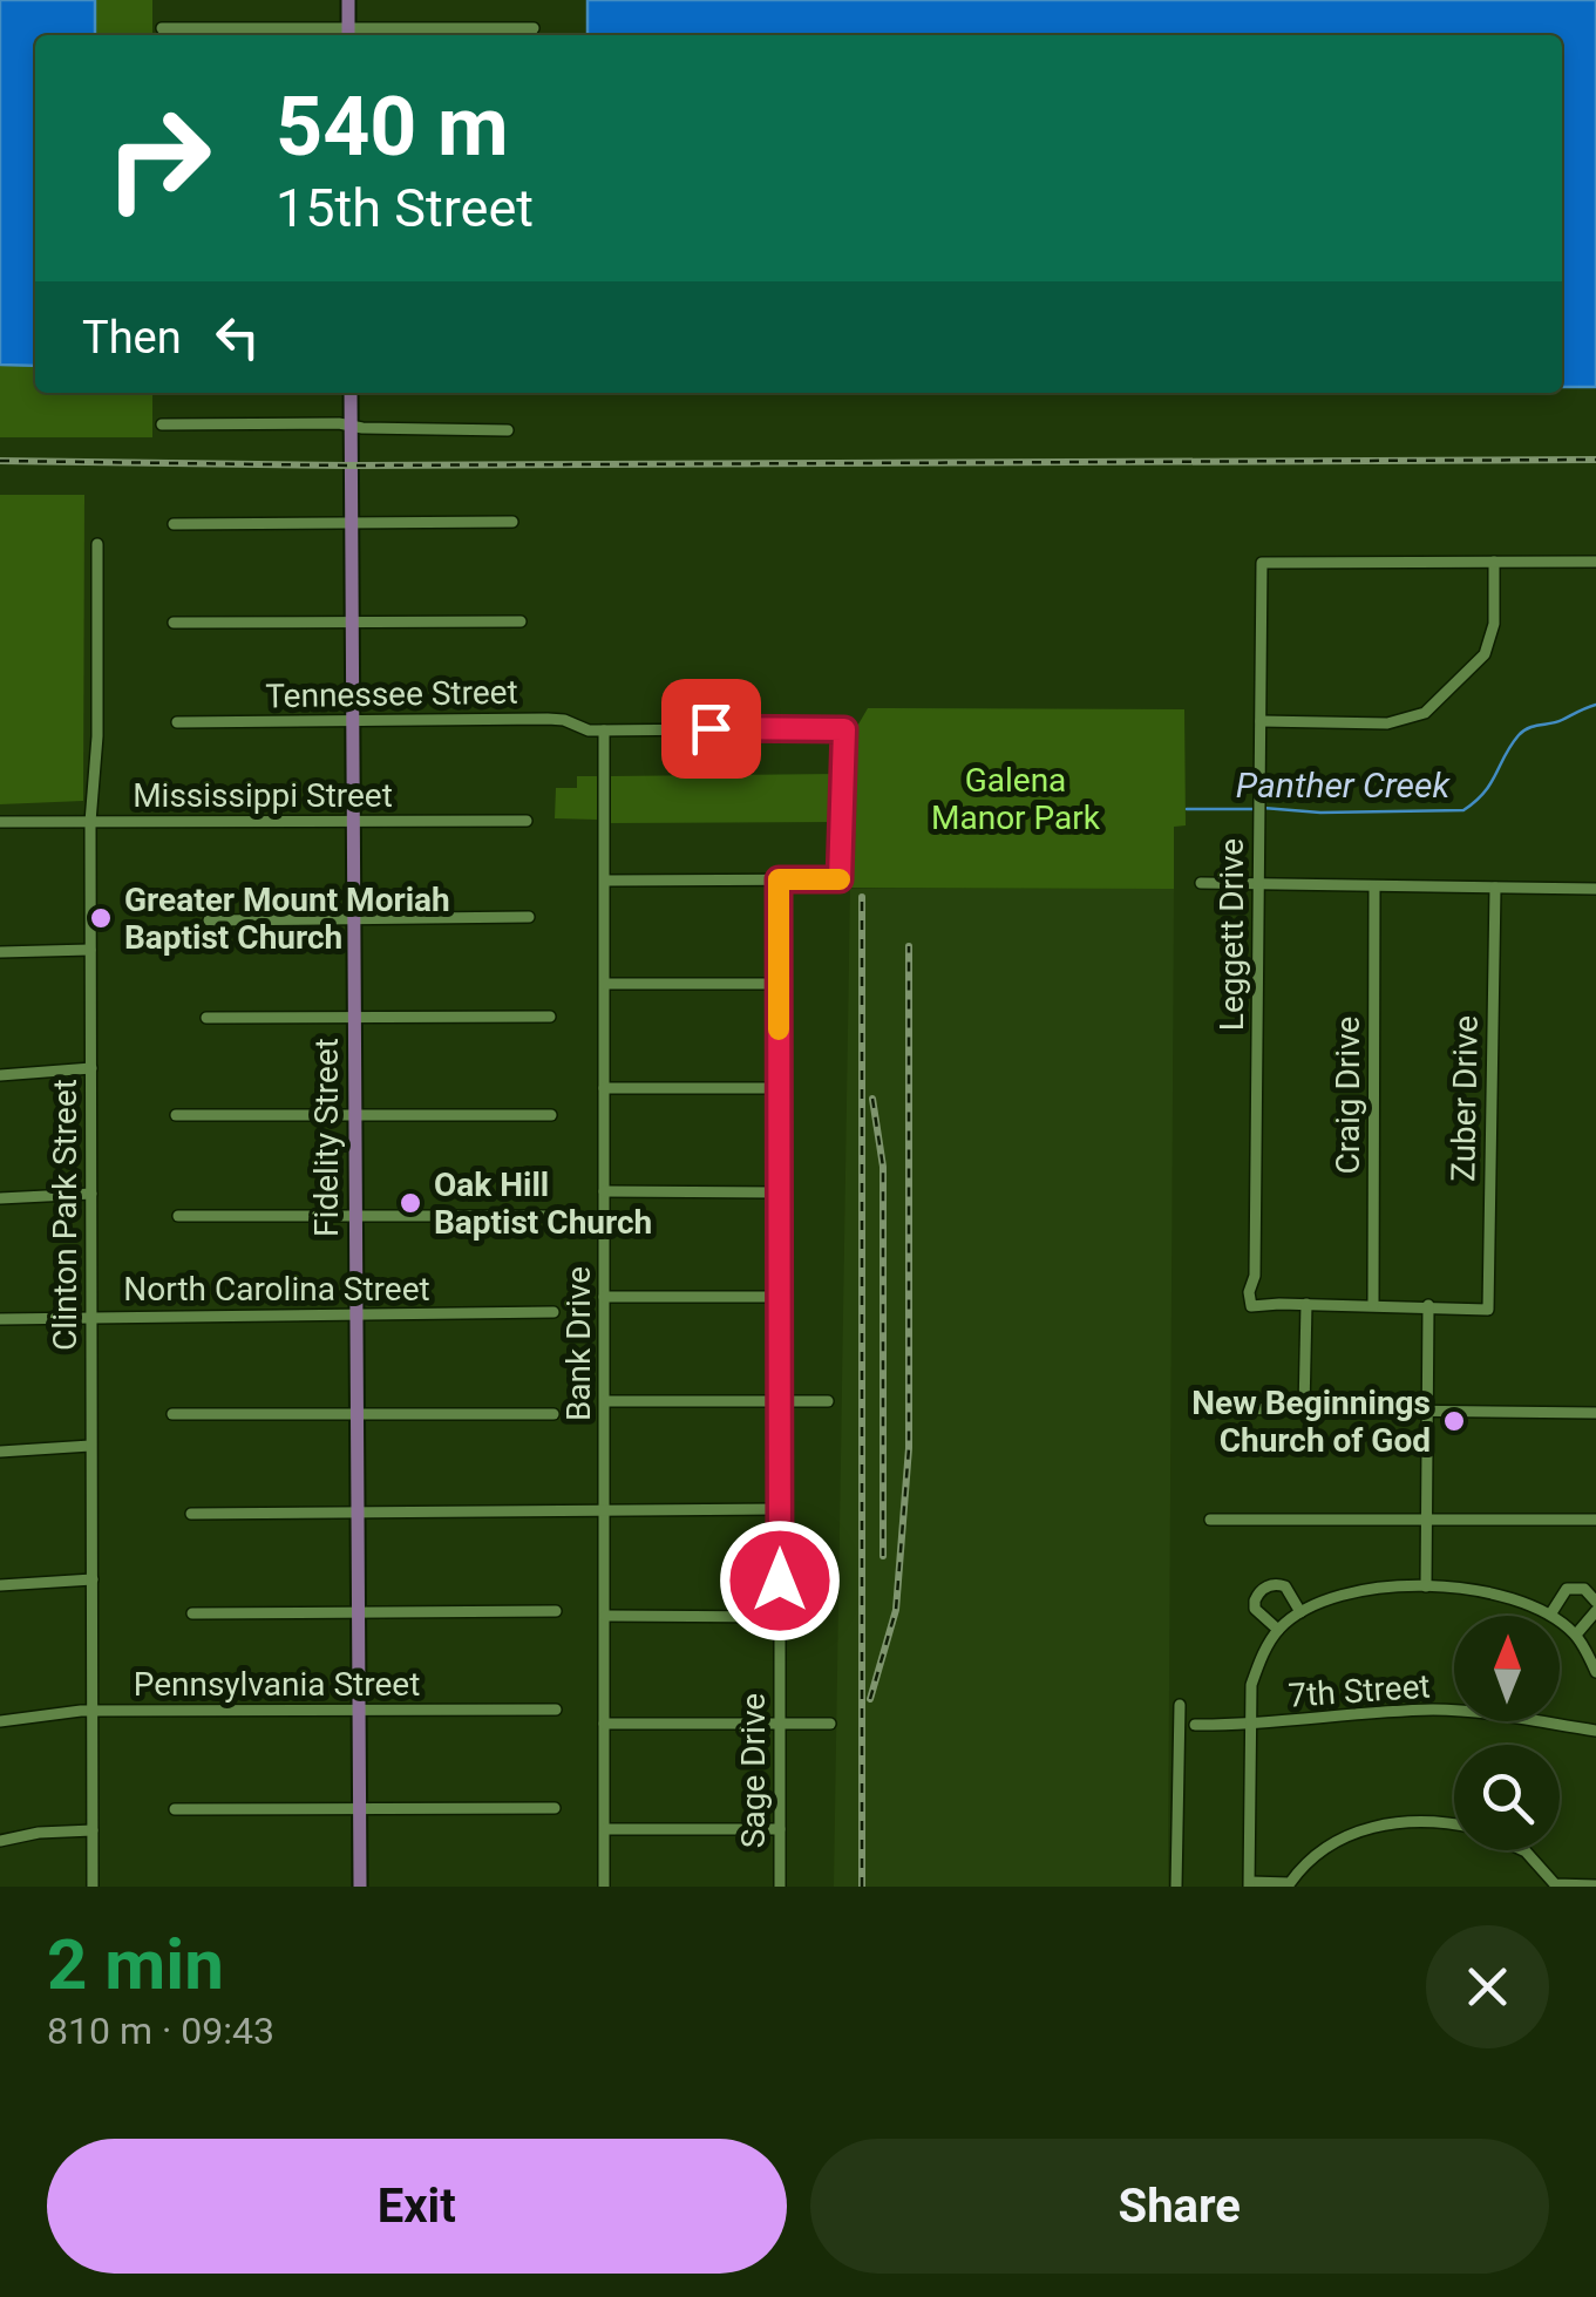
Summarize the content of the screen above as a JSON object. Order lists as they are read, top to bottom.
{
  "streets": {
    "main road": ["Fidelity Street"],
    "street": [
      "Tennessee Street",
      "Mississippi Street",
      "Leggett Drive",
      "Craig Drive",
      "Zuber Drive",
      "Clinton Park Street",
      "North Carolina Street",
      "Bank Drive",
      "Pennsylvania Street",
      "7th Street",
      "Sage Drive"
    ]
  },
  "crossings": [
    ["Tennessee Street", "Fidelity Street"],
    ["Tennessee Street", "Bank Drive"],
    ["Tennessee Street", "Sage Drive"],
    ["Mississippi Street", "Fidelity Street"],
    ["Mississippi Street", "Clinton Park Street"],
    ["Fidelity Street", "North Carolina Street"],
    ["Fidelity Street", "Pennsylvania Street"],
    ["Clinton Park Street", "North Carolina Street"],
    ["Clinton Park Street", "Pennsylvania Street"]
  ],
  "water": ["Panther Creek"],
  "parks": ["Galena Manor Park"],
  "places": ["Greater Mount Moriah Baptist Church", "Oak Hill Baptist Church", "New Beginnings Church of God"],
  "north": "top",
  "page": {
    "turn": ["540 m", "15th Street"],
    "then": "Then",
    "heading": ["2 min", "810 m · 09:43"],
    "buttons": ["Exit", "Share"]
  }
}
